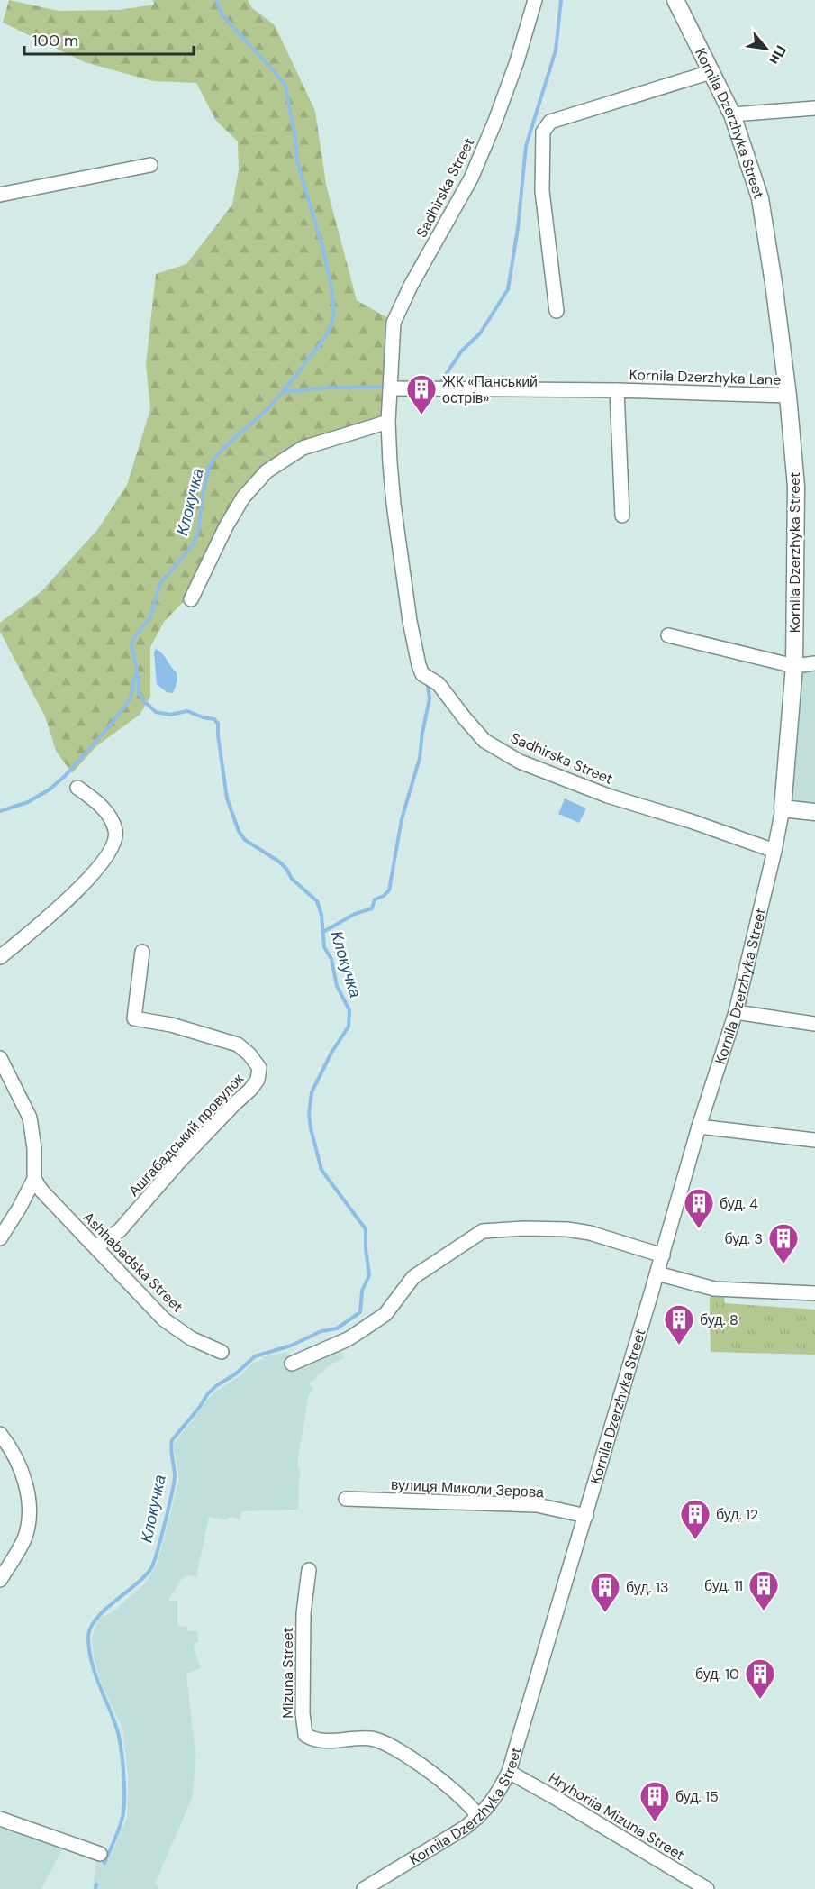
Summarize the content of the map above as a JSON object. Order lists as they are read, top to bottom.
{
  "streets": {
    "street": [
      "Kornila Dzerzhyka Street",
      "Sadhirska Street",
      "Kornila Dzerzhyka Lane",
      "Ашгабадський провулок",
      "Ashhabadska Street",
      "вулиця Миколи Зерова",
      "Mizuna Street",
      "Hryhoriia Mizuna Street"
    ]
  },
  "crossings": [
    ["Kornila Dzerzhyka Street", "Sadhirska Street"],
    ["Kornila Dzerzhyka Street", "Kornila Dzerzhyka Lane"],
    ["Kornila Dzerzhyka Street", "вулиця Миколи Зерова"],
    ["Kornila Dzerzhyka Street", "Mizuna Street"],
    ["Kornila Dzerzhyka Street", "Hryhoriia Mizuna Street"],
    ["Ашгабадський провулок", "Ashhabadska Street"]
  ],
  "water": ["Клокучка"],
  "places": {
    "building": [
      "ЖК «Панський острів»",
      "буд. 4",
      "буд. 3",
      "буд. 8",
      "буд. 12",
      "буд. 11",
      "буд. 13",
      "буд. 10",
      "буд. 15"
    ]
  },
  "scale_bar": "100 m",
  "north": "bottom right"
}
